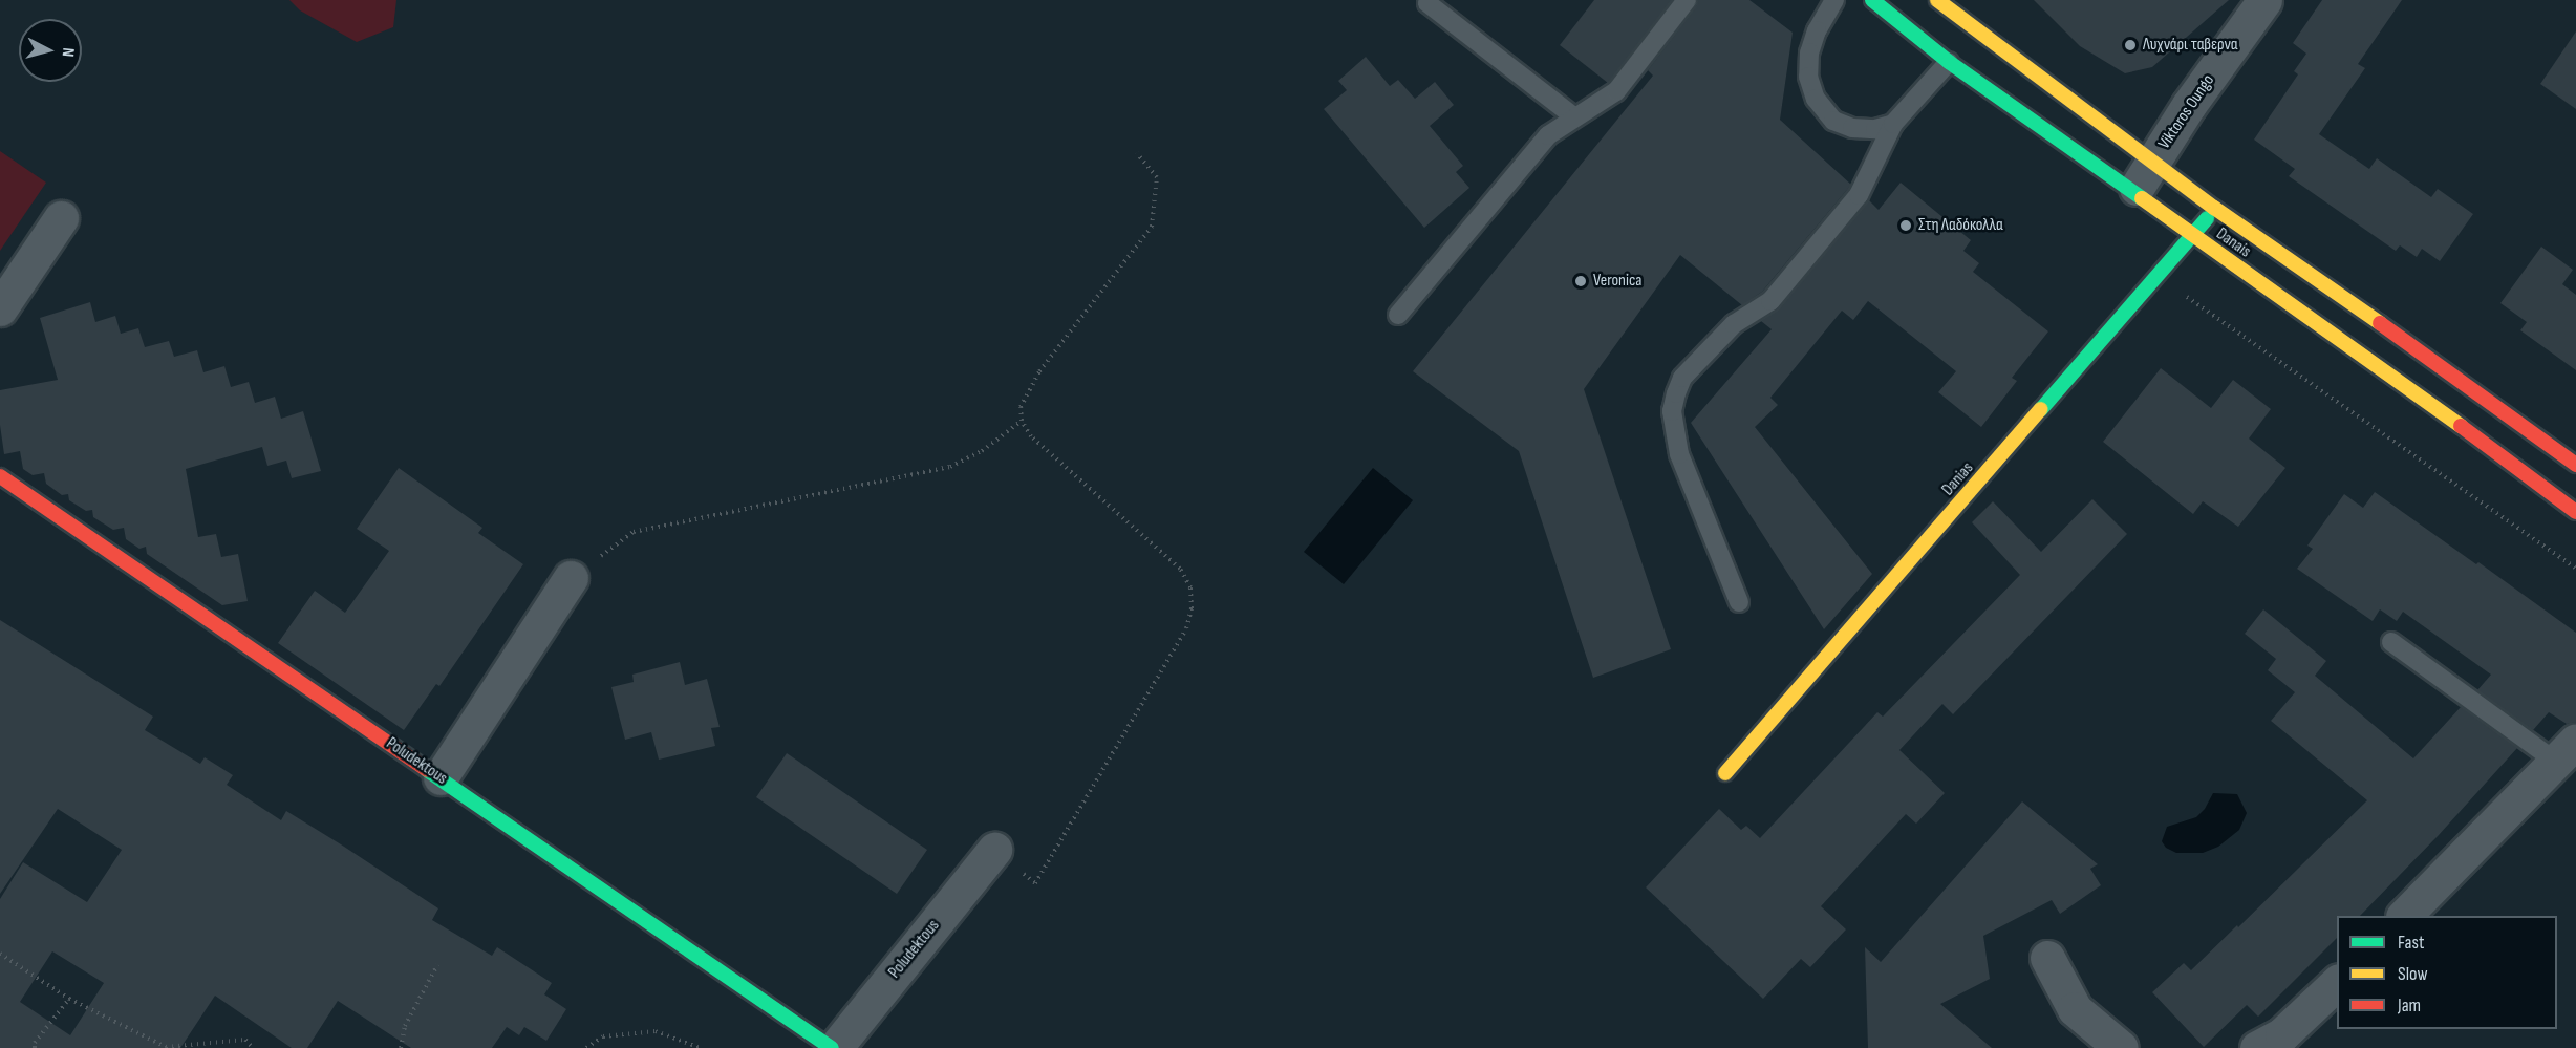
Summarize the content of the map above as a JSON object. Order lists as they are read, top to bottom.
{
  "streets": {
    "street": [
      "Viktoros Oungo",
      "Danais",
      "Danias",
      "Poludektous"
    ]
  },
  "crossings": [
    ["Viktoros Oungo", "Danais"],
    ["Danais", "Danias"]
  ],
  "places": ["Λυχνάρι ταβερνα", "Στη Λαδόκολλα", "Veronica"],
  "legend": ["Fast", "Slow", "Jam"],
  "north": "right"
}
